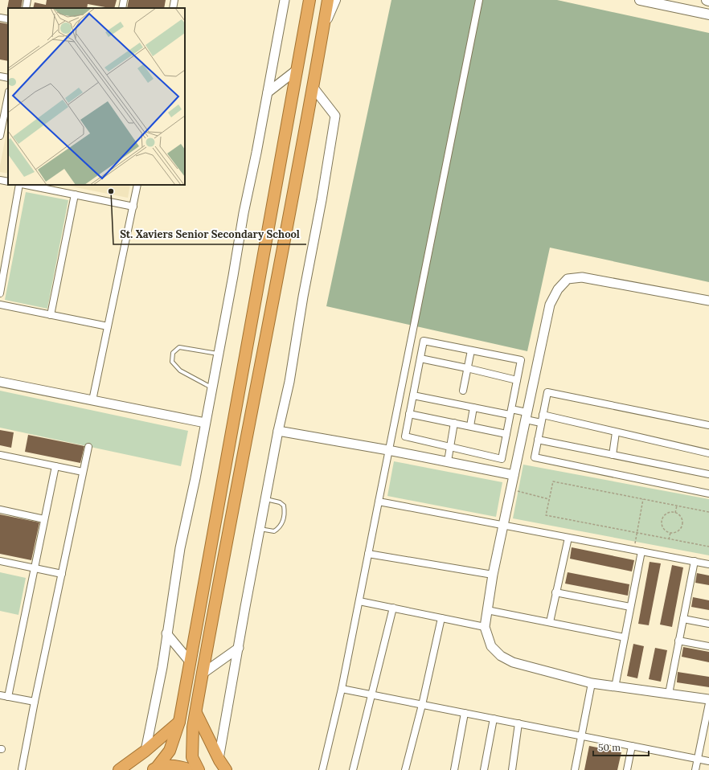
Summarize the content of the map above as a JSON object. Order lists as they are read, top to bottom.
{
  "places": ["St. Xaviers Senior Secondary School"],
  "scale_bar": "50 m"
}
